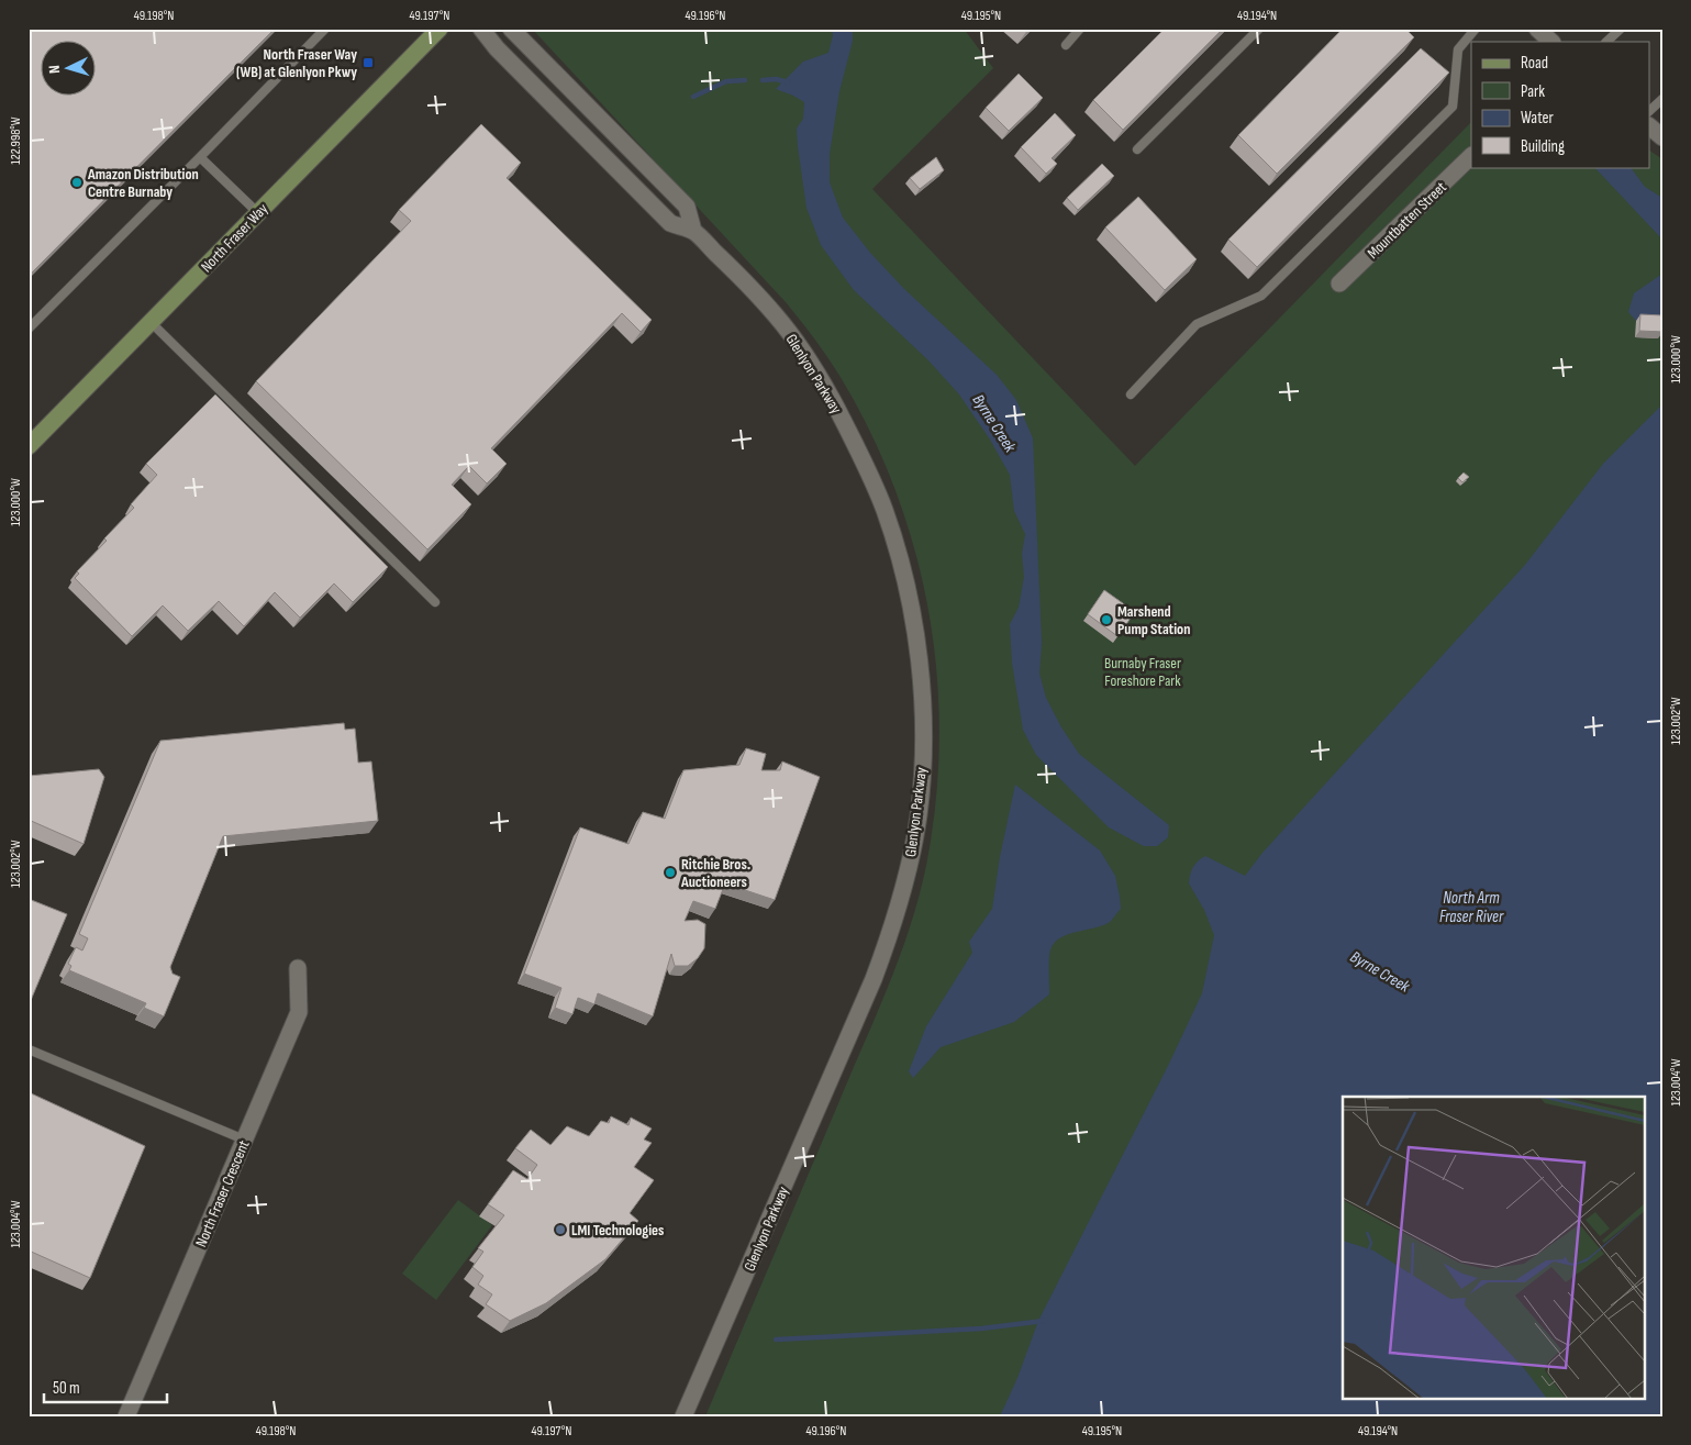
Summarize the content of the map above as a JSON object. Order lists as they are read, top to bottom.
{
  "streets": {
    "street": [
      "Mountbatten Street",
      "North Fraser Way",
      "Glenlyon Parkway",
      "North Fraser Crescent"
    ]
  },
  "water": ["Byrne Creek", "North Arm Fraser River"],
  "parks": ["Burnaby Fraser Foreshore Park"],
  "places": {
    "transit": ["North Fraser Way (WB) at Glenlyon Pkwy"],
    "other": [
      "Amazon Distribution Centre Burnaby",
      "Marshend Pump Station",
      "Ritchie Bros. Auctioneers",
      "LMI Technologies"
    ]
  },
  "legend": [
    "Road",
    "Park",
    "Water",
    "Building"
  ],
  "scale_bar": "50 m",
  "north": "left",
  "coordinates": [
    "49.198°N",
    "49.197°N",
    "49.196°N",
    "49.195°N",
    "49.194°N",
    "122.998°W",
    "123.000°W",
    "123.002°W",
    "123.004°W"
  ]
}
